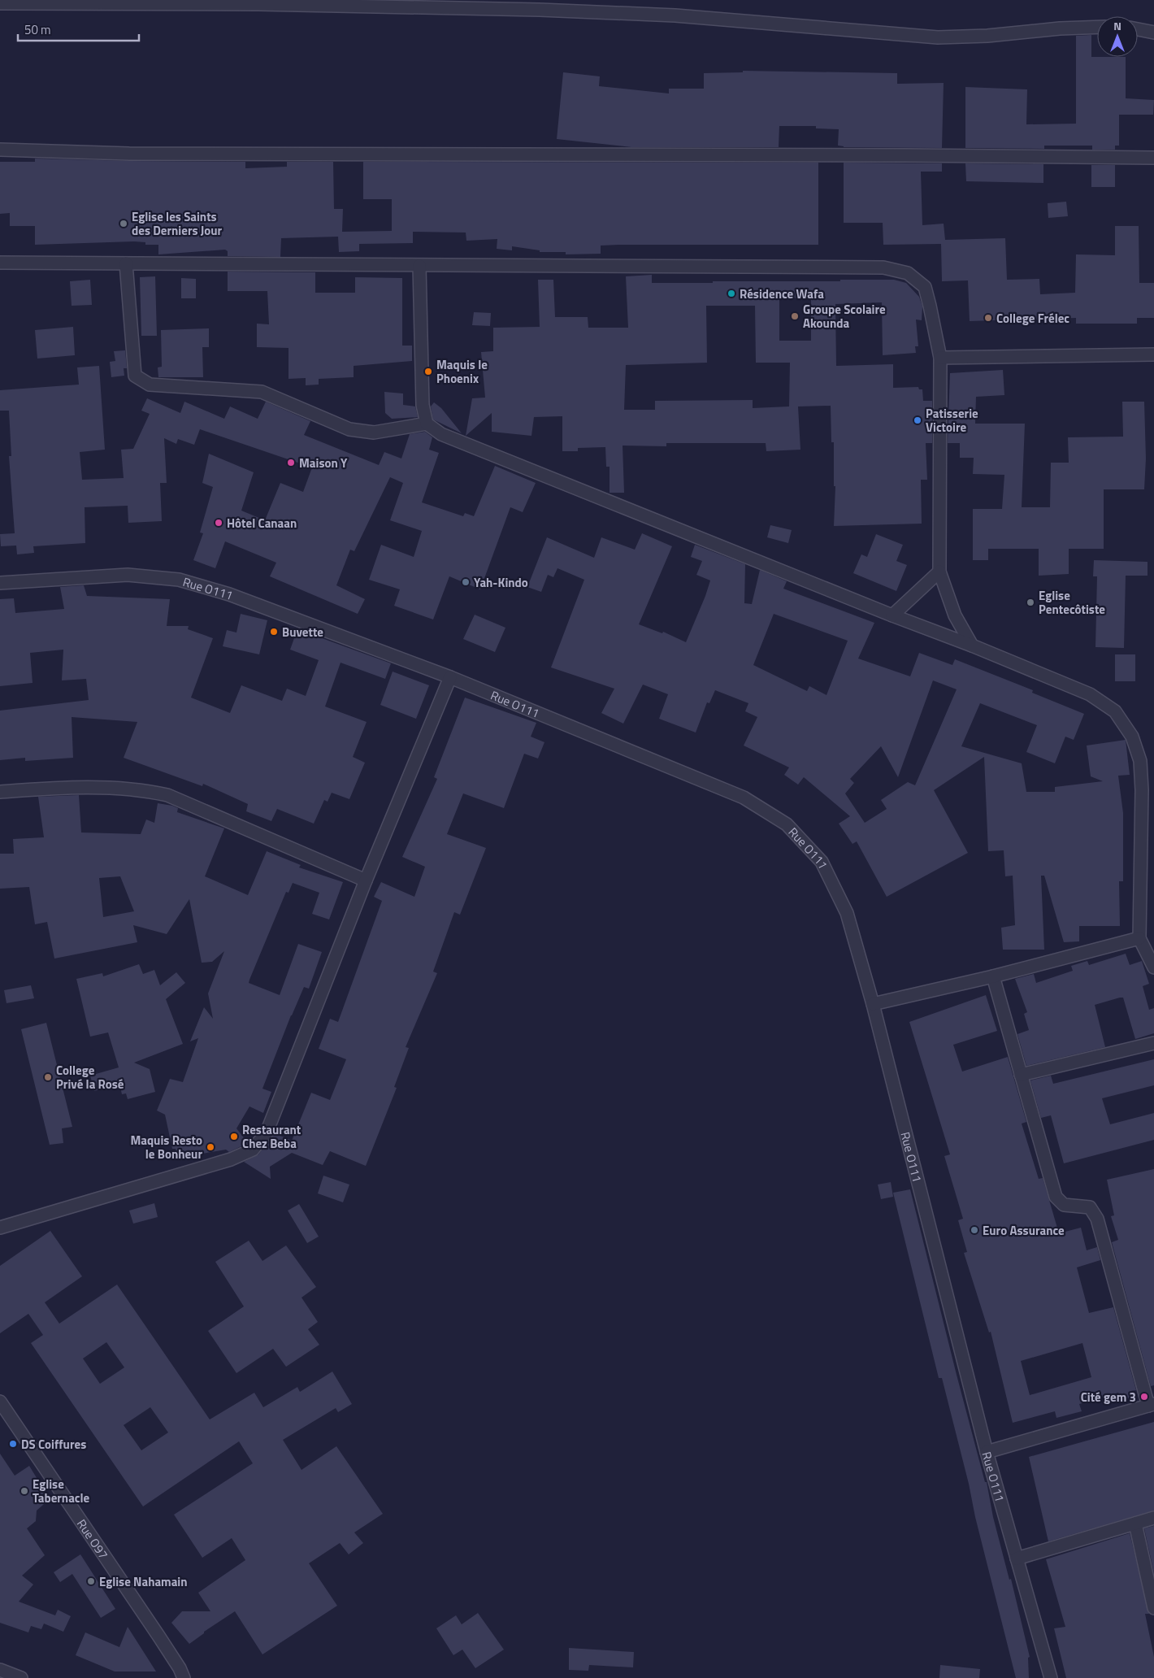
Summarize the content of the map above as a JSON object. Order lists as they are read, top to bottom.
{
  "streets": {
    "street": ["Rue O111", "Rue O97"]
  },
  "places": [
    "Eglise les Saints des Derniers Jour",
    "Résidence Wafa",
    "Groupe Scolaire Akounda",
    "College Frélec",
    "Maquis le Phoenix",
    "Patisserie Victoire",
    "Maison Y",
    "Hôtel Canaan",
    "Yah-Kindo",
    "Eglise Pentecôtiste",
    "Buvette",
    "College Privé la Rosé",
    "Restaurant Chez Beba",
    "Maquis Resto le Bonheur",
    "Euro Assurance",
    "Cité gem 3",
    "DS Coiffures",
    "Eglise Tabernacle",
    "Eglise Nahamain"
  ],
  "scale_bar": "50 m",
  "north": "top"
}
